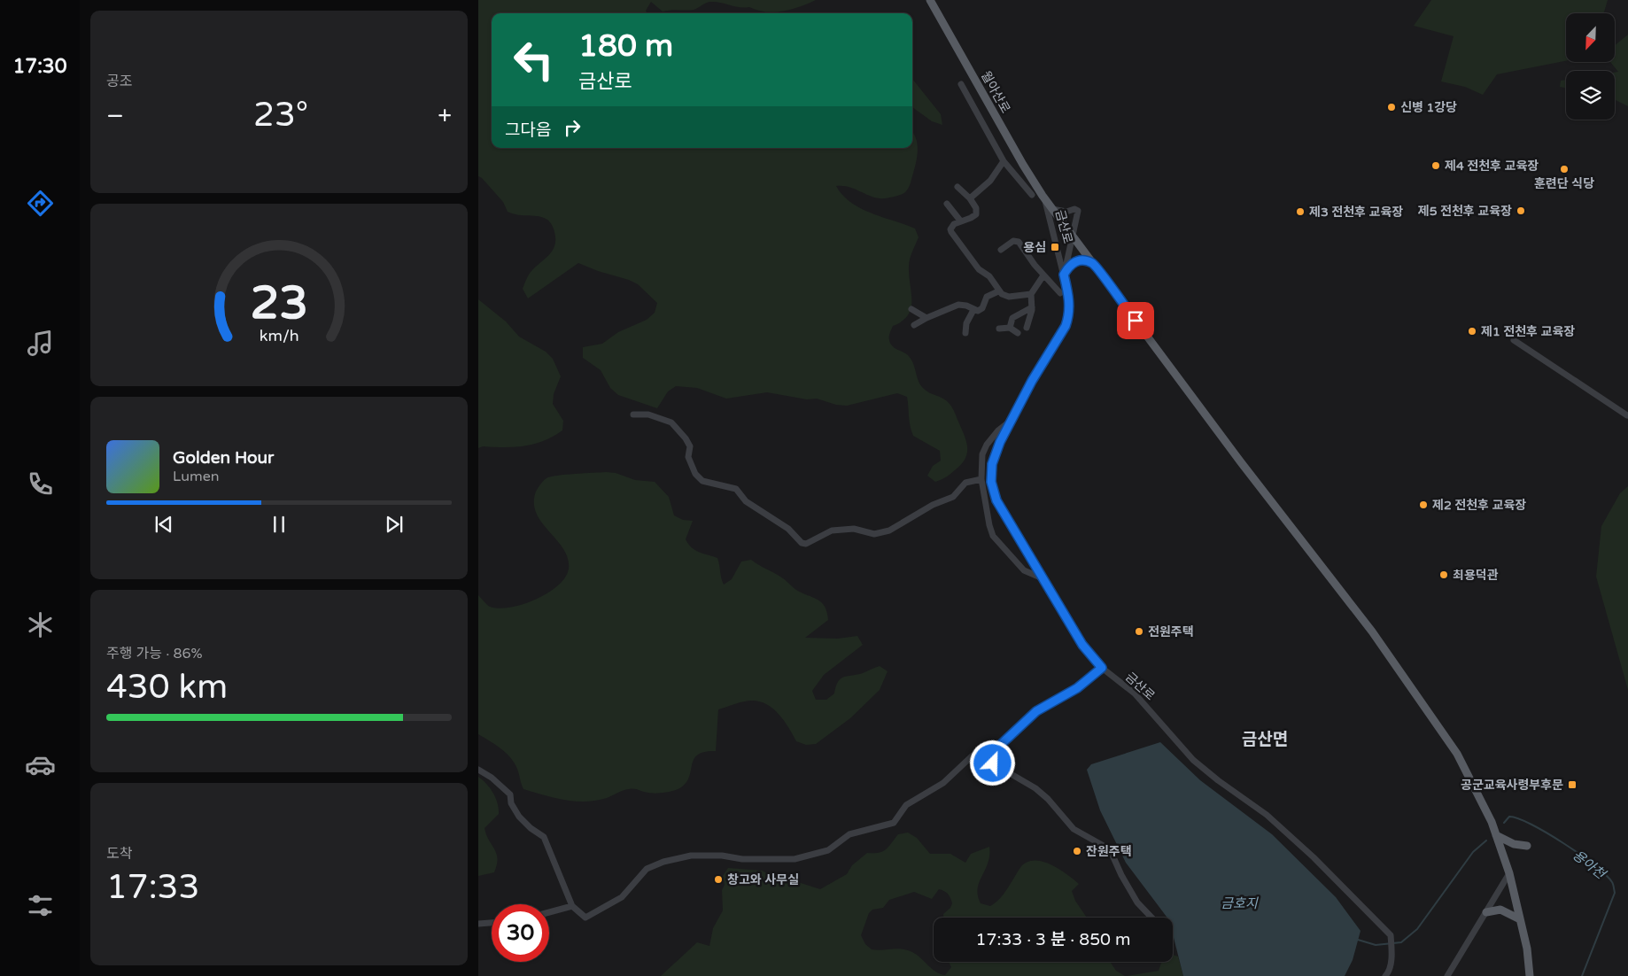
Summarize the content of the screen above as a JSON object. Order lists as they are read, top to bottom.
{
  "streets": {
    "main road": ["월아산로"],
    "street": ["금산로"]
  },
  "crossings": [
    ["월아산로", "금산로"]
  ],
  "districts": ["금산면"],
  "water": ["용아천", "금호지"],
  "places": {
    "other": [
      "신병 1강당",
      "제4 전천후 교육장",
      "훈련단 식당",
      "제5 전천후 교육장",
      "제3 전천후 교육장",
      "제1 전천후 교육장",
      "제2 전천후 교육장",
      "최용덕관",
      "전원주택",
      "잔원주택",
      "창고와 사무실"
    ],
    "transit": ["용심", "공군교육사령부후문"]
  },
  "north": "bottom left",
  "page": {
    "tabs": "17:30",
    "tile": [
      "공조",
      ["주행 가능 · 86%", "430 km"],
      ["도착", "17:33"]
    ],
    "turn": ["180 m", "금산로"],
    "heat": ["−", "23°", "+"],
    "then": "그다음",
    "song": ["Golden Hour", "Lumen"],
    "limit": "30",
    "trip": "17:33 · 3 분 · 850 m",
    "gauge": ["23", "km/h"]
  }
}
